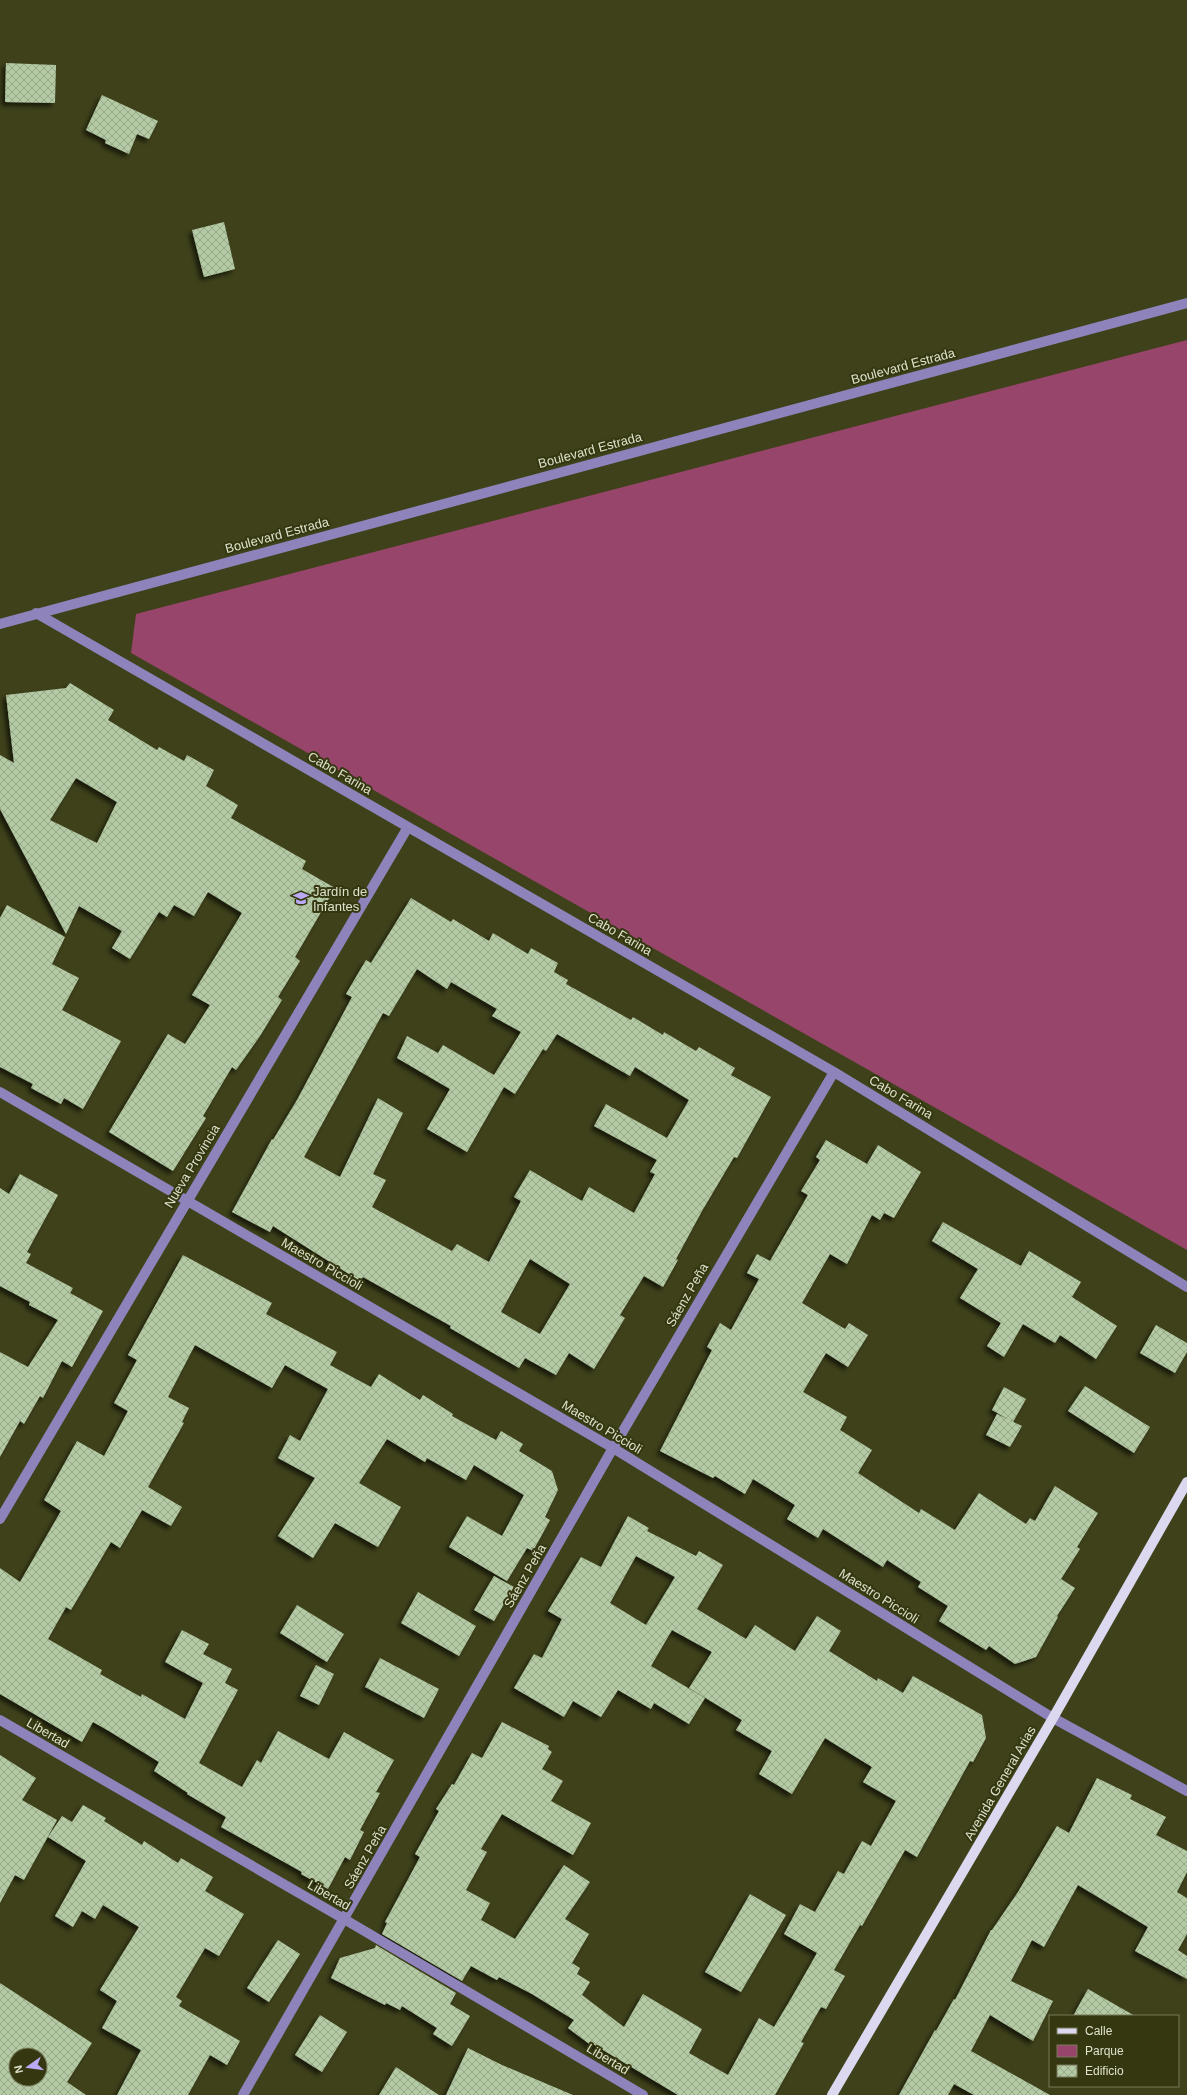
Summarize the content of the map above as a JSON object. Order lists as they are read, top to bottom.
{
  "streets": {
    "main road": ["Avenida General Arias"],
    "street": [
      "Boulevard Estrada",
      "Cabo Farina",
      "Nueva Provincia",
      "Maestro Piccioli",
      "Sáenz Peña",
      "Libertad"
    ]
  },
  "crossings": [
    ["Boulevard Estrada", "Cabo Farina"],
    ["Cabo Farina", "Nueva Provincia"],
    ["Cabo Farina", "Sáenz Peña"],
    ["Nueva Provincia", "Maestro Piccioli"],
    ["Maestro Piccioli", "Sáenz Peña"],
    ["Maestro Piccioli", "Avenida General Arias"],
    ["Sáenz Peña", "Libertad"]
  ],
  "places": {
    "school or university": ["Jardín de Infantes"]
  },
  "legend": ["Calle", "Parque", "Edificio"],
  "north": "left"
}
